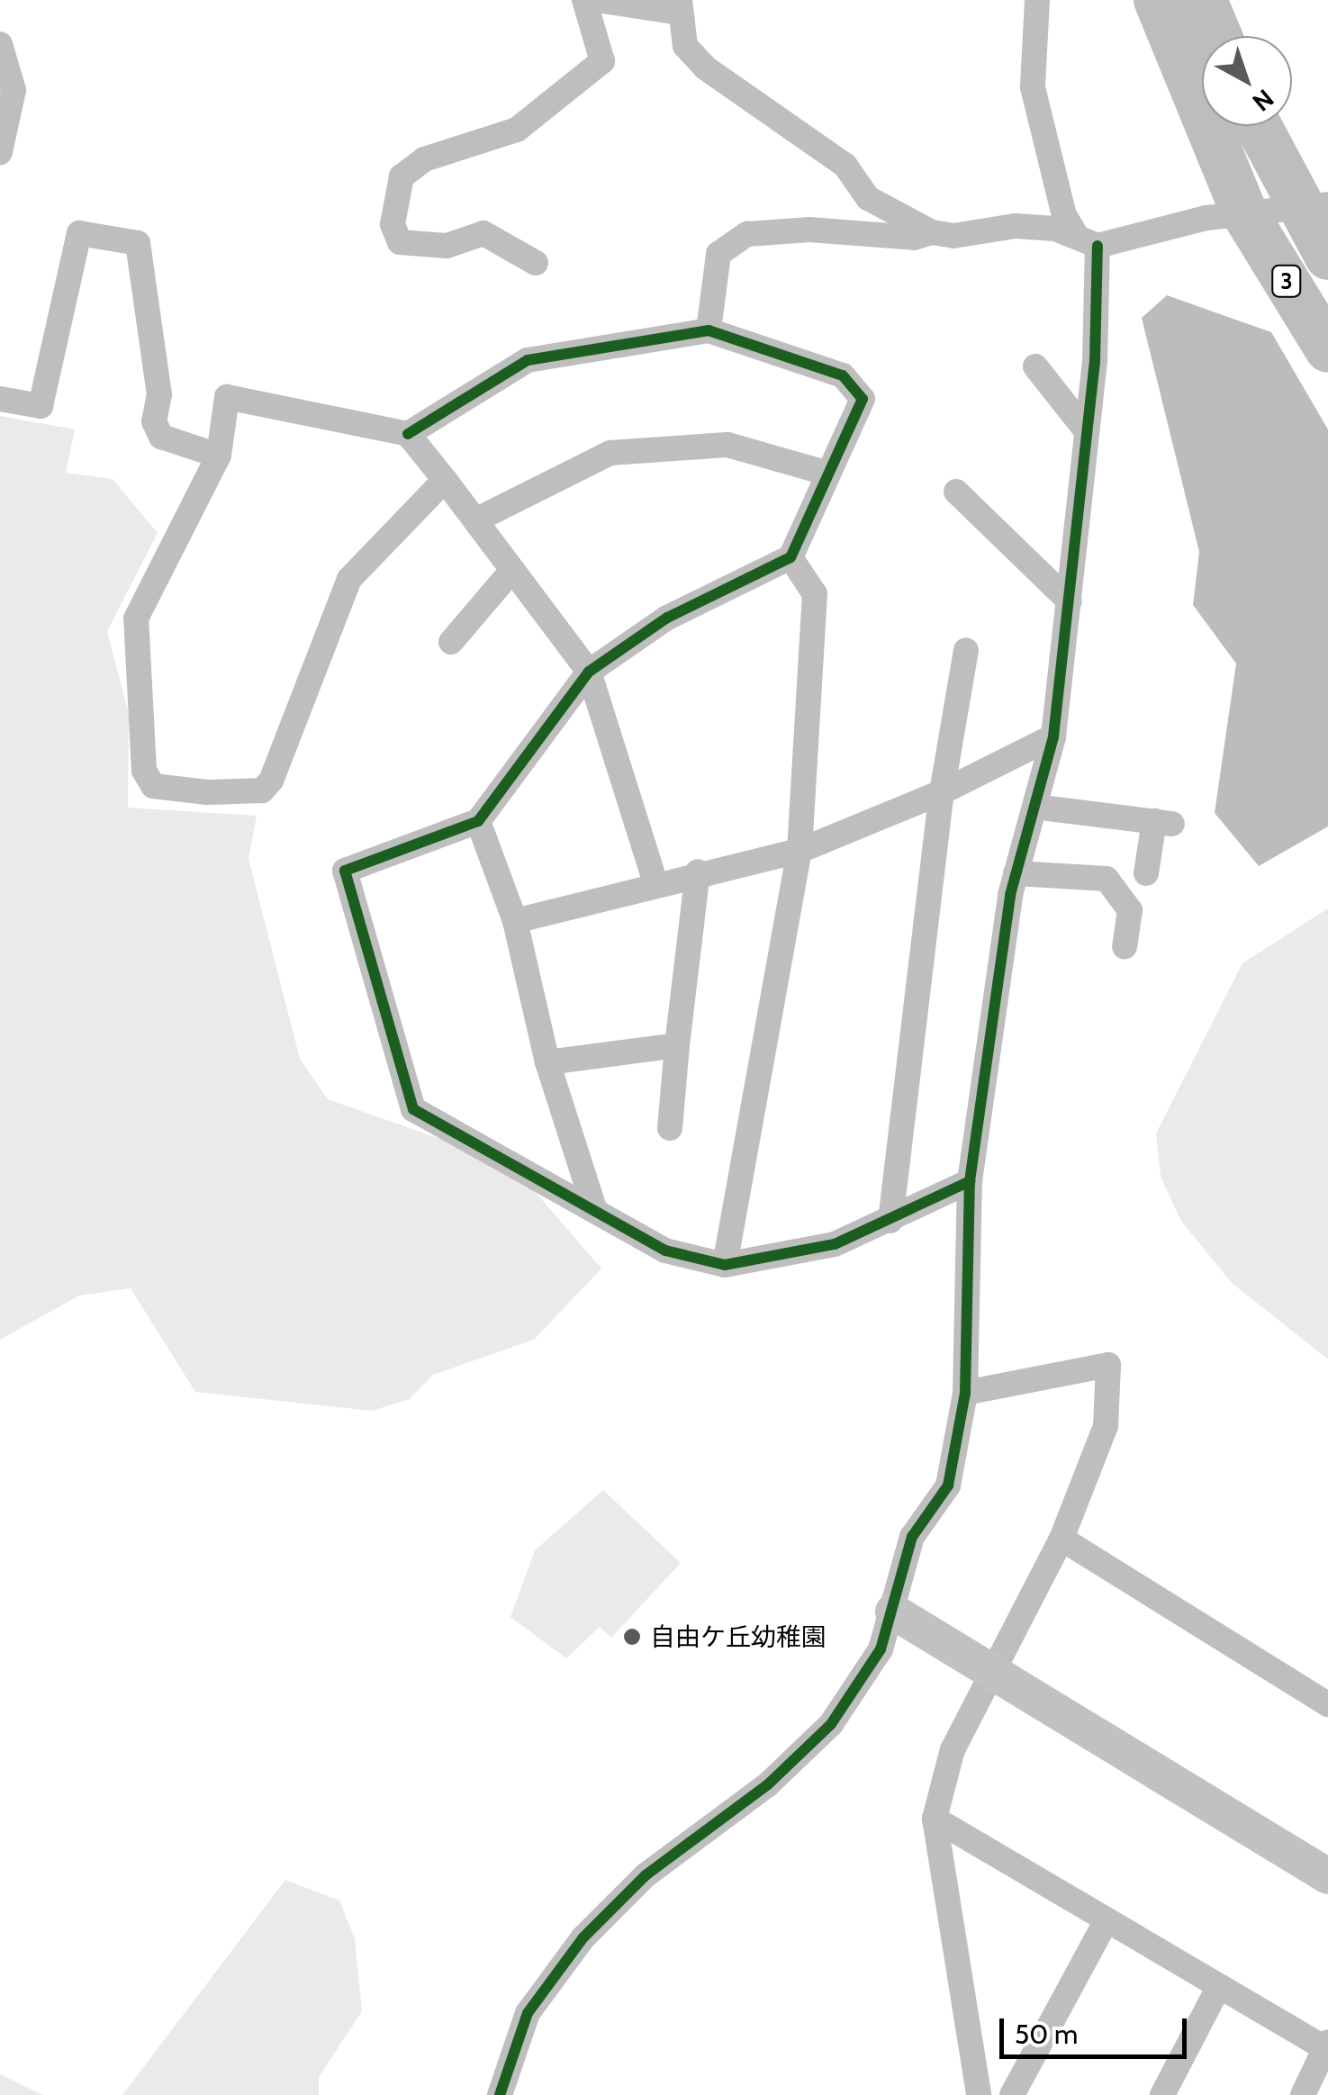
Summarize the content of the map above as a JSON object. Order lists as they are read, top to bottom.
{
  "streets": {
    "highway": ["3"]
  },
  "places": ["自由ケ丘幼稚園"],
  "scale_bar": "50 m",
  "north": "bottom right"
}
